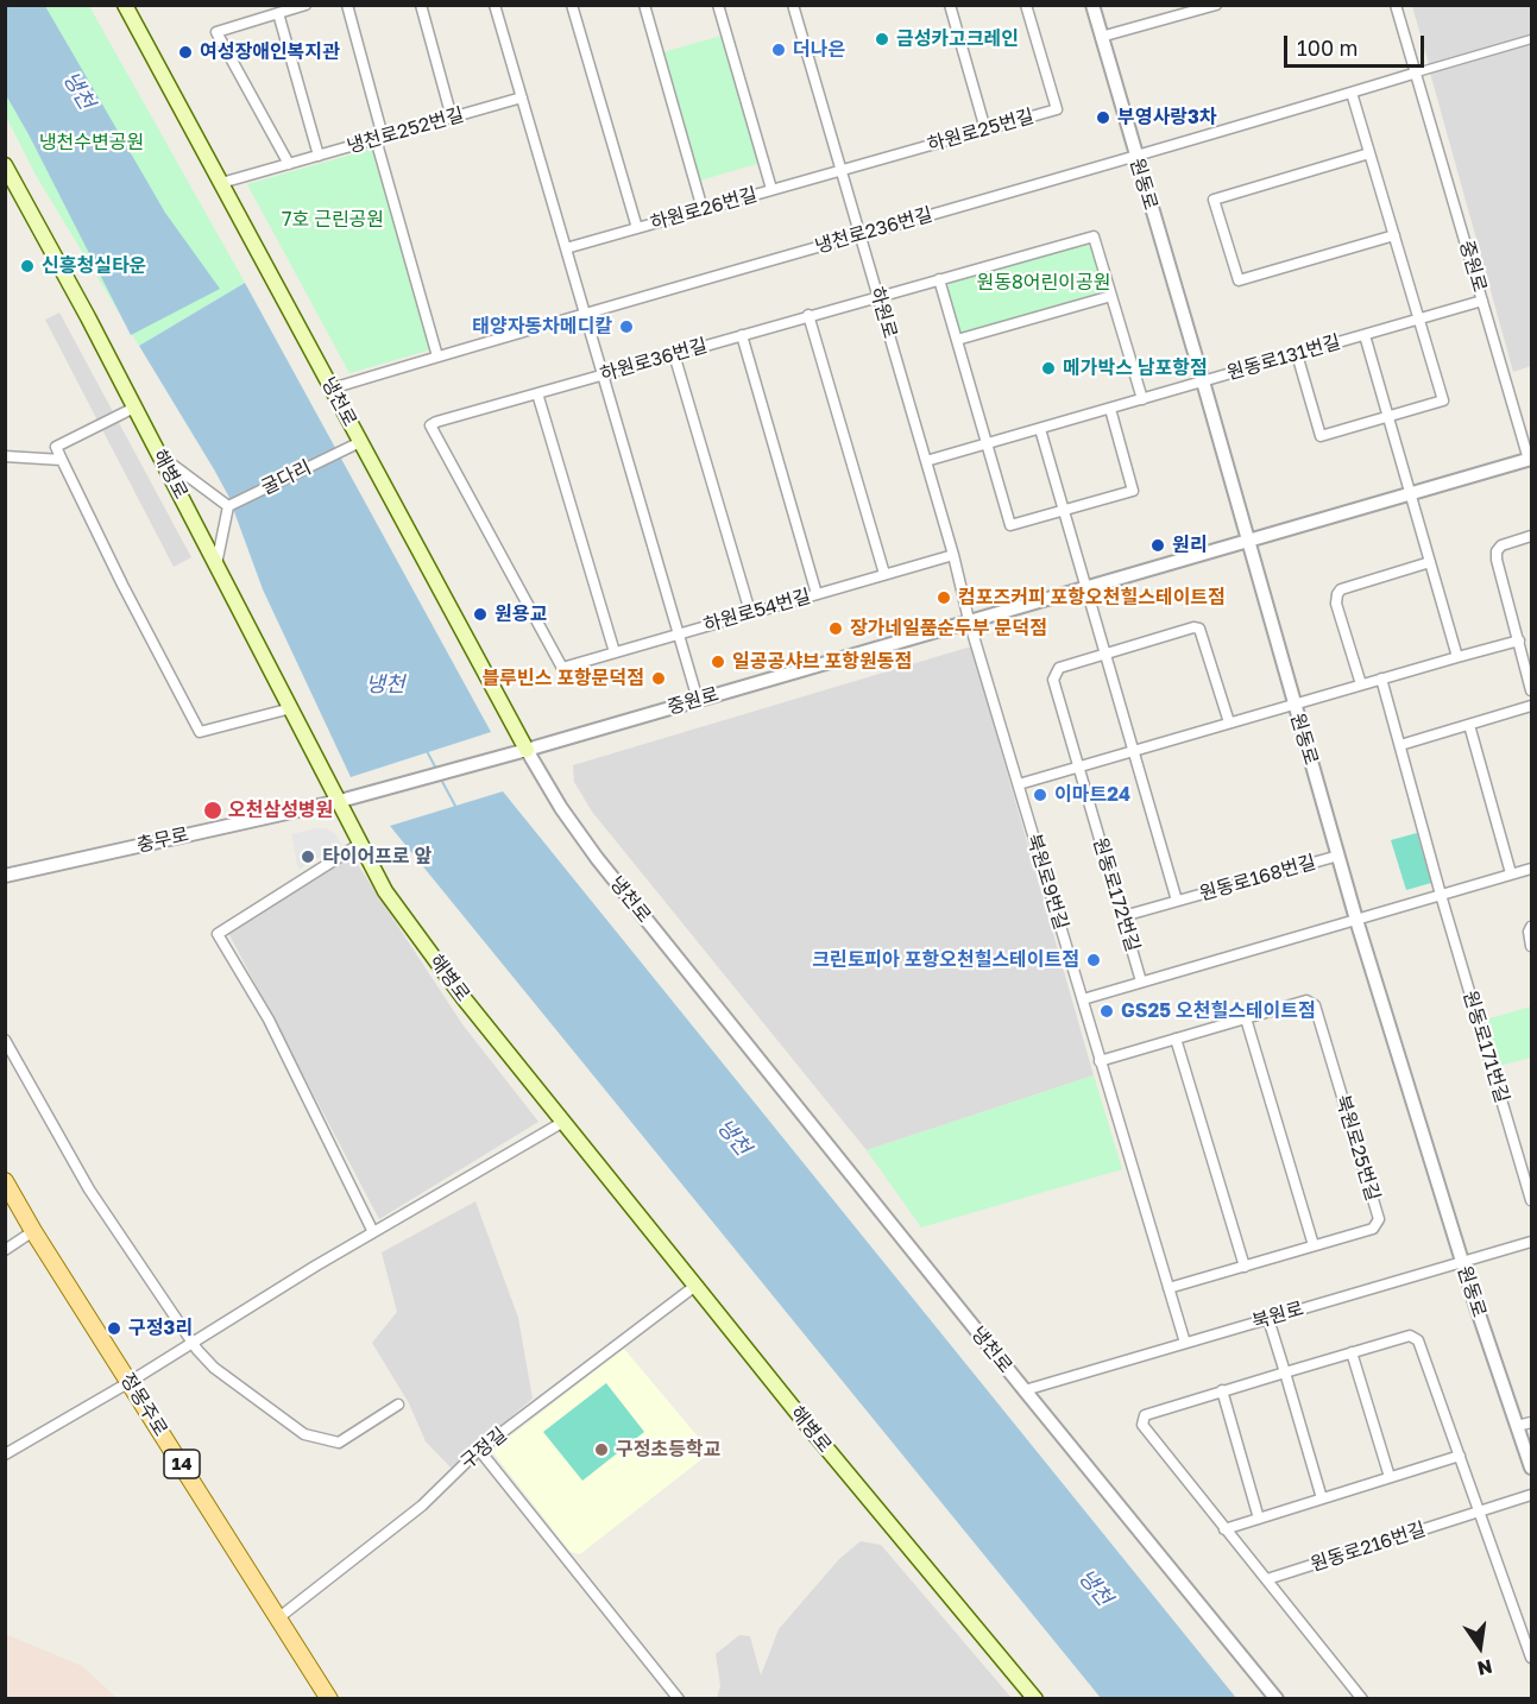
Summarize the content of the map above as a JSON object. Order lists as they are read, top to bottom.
{
  "streets": {
    "main road": [
      "냉천로",
      "해병로",
      "정몽주로",
      "14"
    ],
    "street": [
      "냉천로252번길",
      "하원로25번길",
      "원동로",
      "하원로26번길",
      "냉천로236번길",
      "중원로",
      "하원로",
      "원동로131번길",
      "하원로36번길",
      "굴다리",
      "하원로54번길",
      "충무로",
      "원동로168번길",
      "북원로9번길",
      "원동로172번길",
      "원동로171번길",
      "북원로25번길",
      "북원로",
      "구정길",
      "원동로216번길"
    ]
  },
  "crossings": [
    ["냉천로252번길", "냉천로"],
    ["하원로25번길", "하원로26번길"],
    ["하원로25번길", "하원로"],
    ["원동로", "냉천로236번길"],
    ["원동로", "중원로"],
    ["원동로", "원동로131번길"],
    ["원동로", "원동로168번길"],
    ["원동로", "북원로"],
    ["하원로26번길", "하원로"],
    ["냉천로236번길", "중원로"],
    ["냉천로236번길", "하원로"],
    ["냉천로236번길", "냉천로"],
    ["중원로", "하원로"],
    ["중원로", "원동로131번길"],
    ["중원로", "냉천로"],
    ["중원로", "충무로"],
    ["중원로", "원동로168번길"],
    ["중원로", "북원로9번길"],
    ["하원로", "원동로131번길"],
    ["하원로", "하원로36번길"],
    ["하원로", "하원로54번길"],
    ["하원로", "북원로9번길"],
    ["하원로36번길", "하원로54번길"],
    ["냉천로", "굴다리"],
    ["냉천로", "북원로"],
    ["해병로", "충무로"],
    ["해병로", "구정길"],
    ["원동로168번길", "원동로172번길"],
    ["북원로9번길", "북원로25번길"],
    ["북원로9번길", "북원로"],
    ["정몽주로", "구정길"]
  ],
  "water": ["냉천"],
  "parks": ["냉천수변공원", "7호 근린공원", "원동8어린이공원"],
  "places": [
    "금성카고크레인",
    "더나은",
    "여성장애인복지관",
    "부영사랑3차",
    "신흥청실타운",
    "태양자동차메디칼",
    "메가박스 남포항점",
    "원리",
    "컴포즈커피 포항오천힐스테이트점",
    "원용교",
    "장가네일품순두부 문덕점",
    "일공공샤브 포항원동점",
    "블루빈스 포항문덕점",
    "이마트24",
    "오천삼성병원",
    "타이어프로 앞",
    "크린토피아 포항오천힐스테이트점",
    "GS25 오천힐스테이트점",
    "구정3리",
    "구정초등학교"
  ],
  "scale_bar": "100 m",
  "north": "bottom"
}
